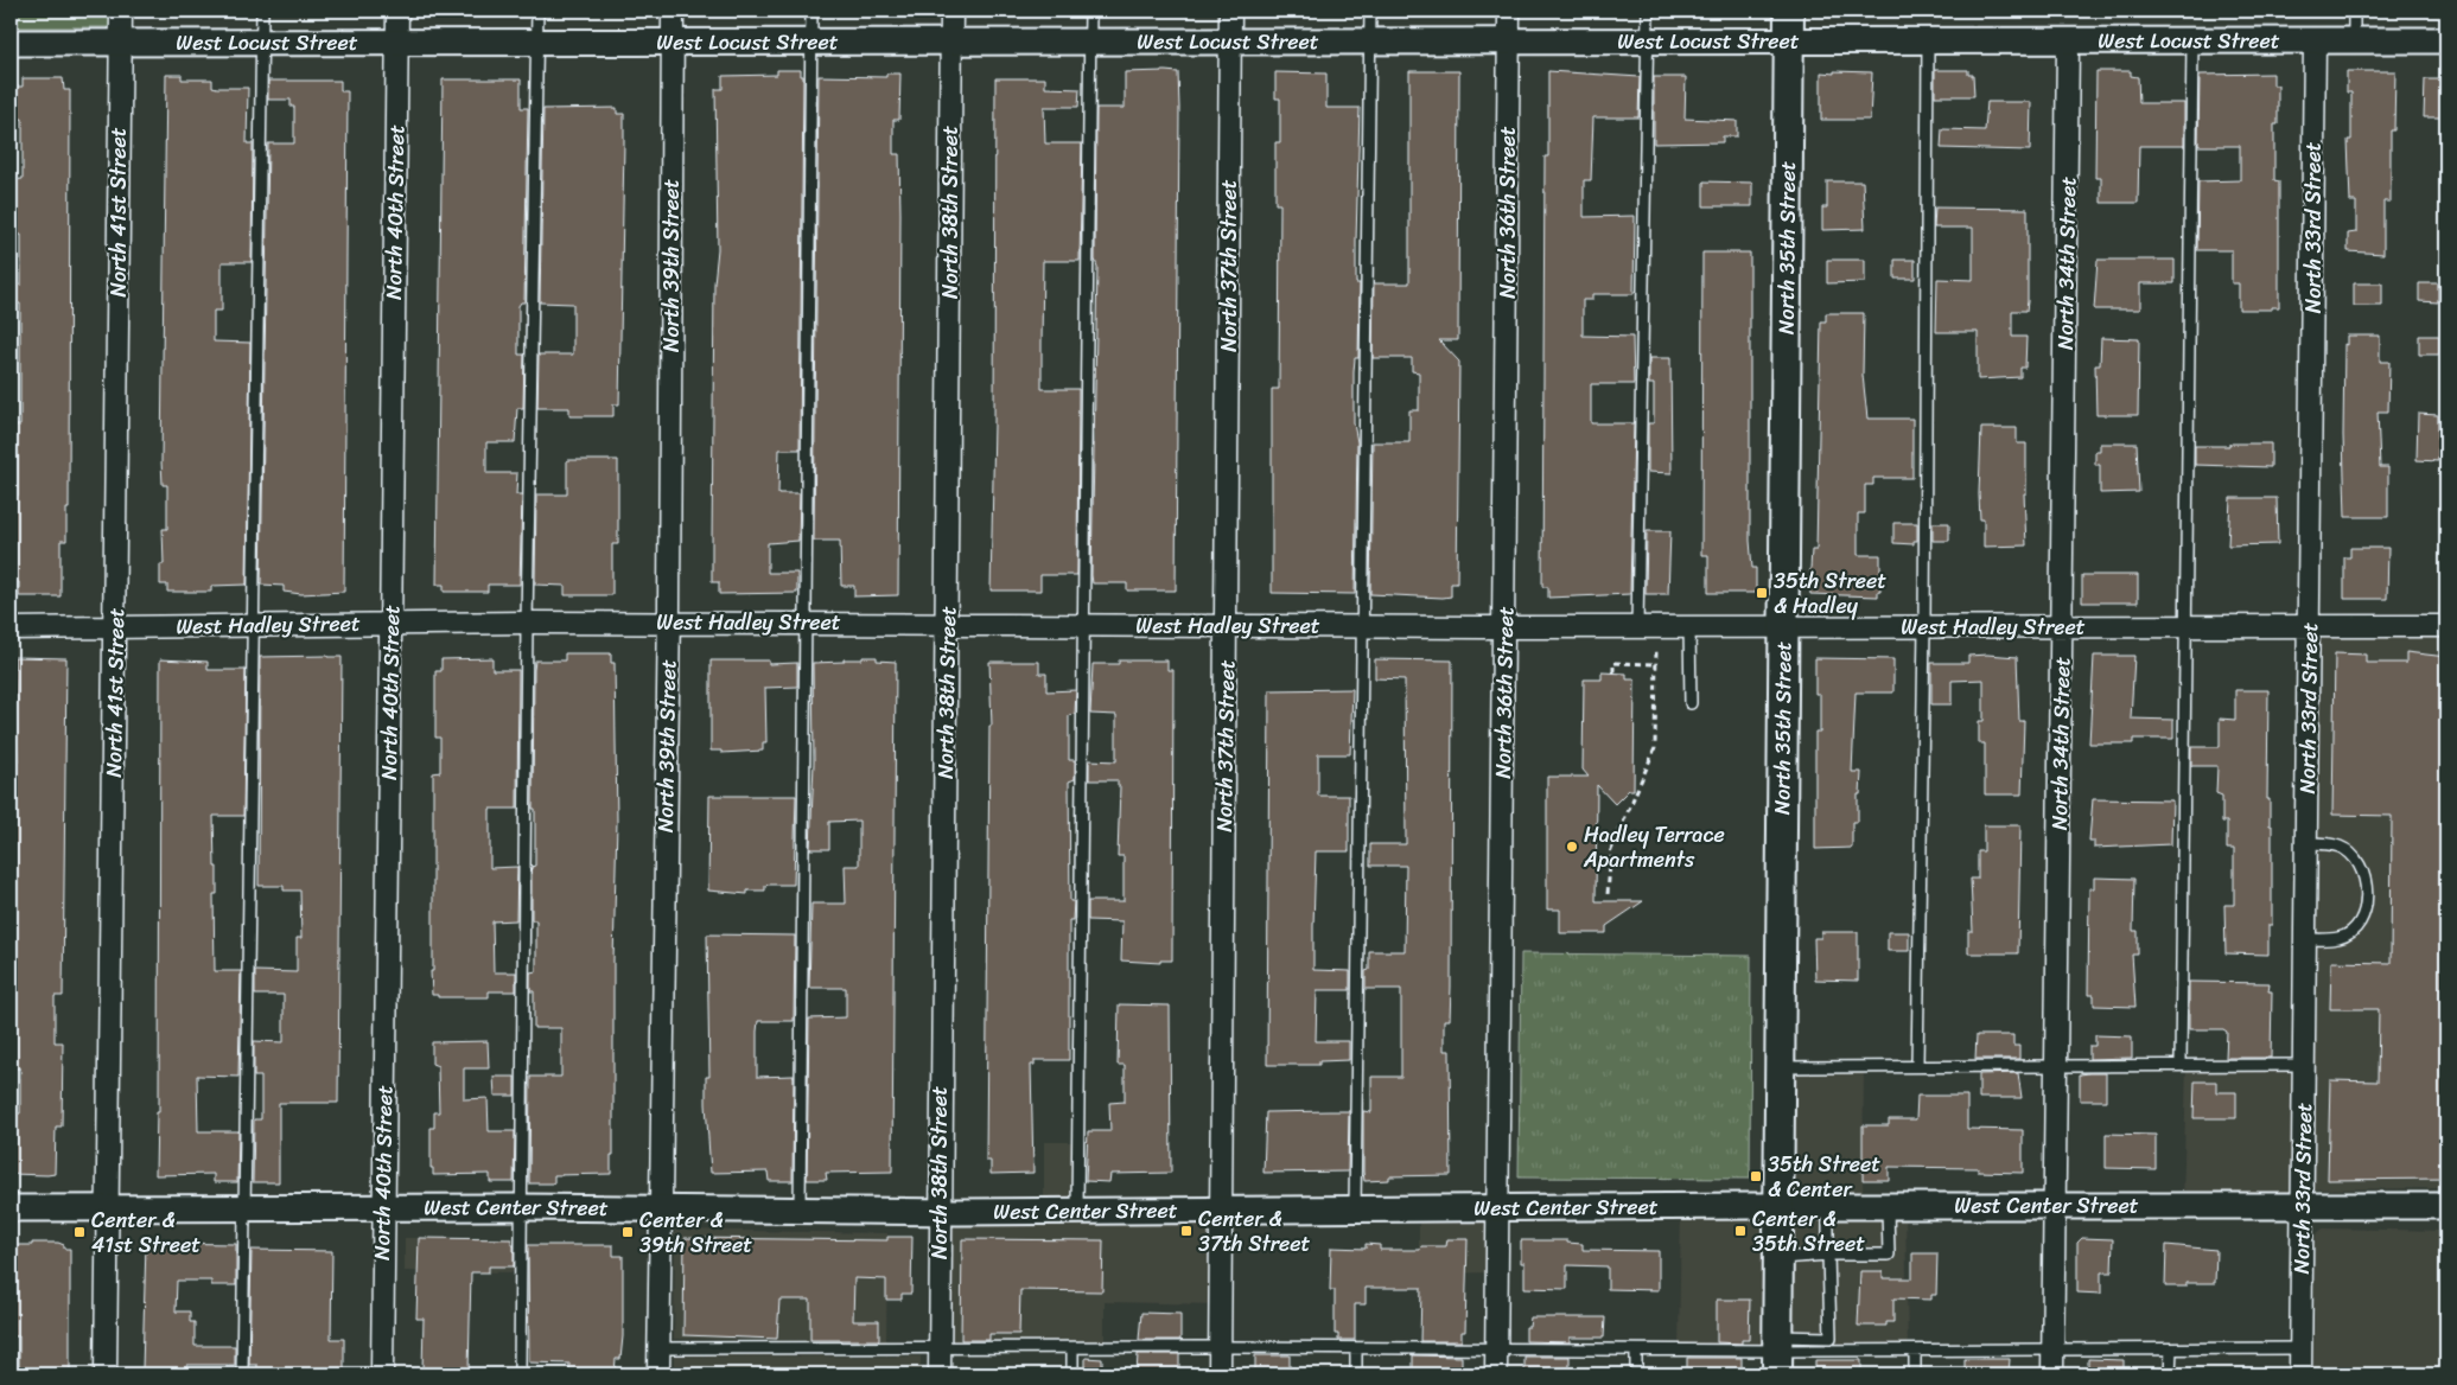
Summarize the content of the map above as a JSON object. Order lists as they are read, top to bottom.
{
  "streets": {
    "main road": ["North 35th Street"],
    "street": [
      "West Locust Street",
      "North 41st Street",
      "North 40th Street",
      "North 38th Street",
      "North 36th Street",
      "North 33rd Street",
      "North 34th Street",
      "North 39th Street",
      "North 37th Street",
      "West Hadley Street",
      "West Center Street"
    ]
  },
  "crossings": [
    ["West Locust Street", "North 41st Street"],
    ["West Locust Street", "North 40th Street"],
    ["West Locust Street", "North 38th Street"],
    ["West Locust Street", "North 36th Street"],
    ["West Locust Street", "North 33rd Street"],
    ["West Locust Street", "North 35th Street"],
    ["West Locust Street", "North 34th Street"],
    ["West Locust Street", "North 39th Street"],
    ["West Locust Street", "North 37th Street"],
    ["North 41st Street", "West Hadley Street"],
    ["North 41st Street", "West Center Street"],
    ["North 40th Street", "West Hadley Street"],
    ["North 40th Street", "West Center Street"],
    ["North 38th Street", "West Hadley Street"],
    ["North 38th Street", "West Center Street"],
    ["North 36th Street", "West Hadley Street"],
    ["North 36th Street", "West Center Street"],
    ["North 33rd Street", "West Hadley Street"],
    ["North 33rd Street", "West Center Street"],
    ["North 35th Street", "West Hadley Street"],
    ["North 35th Street", "West Center Street"],
    ["North 34th Street", "West Hadley Street"],
    ["North 34th Street", "West Center Street"],
    ["North 39th Street", "West Hadley Street"],
    ["North 39th Street", "West Center Street"],
    ["North 37th Street", "West Hadley Street"],
    ["North 37th Street", "West Center Street"]
  ],
  "places": {
    "transit": [
      "35th Street & Hadley",
      "35th Street & Center",
      "Center & 37th Street",
      "Center & 35th Street",
      "Center & 41st Street",
      "Center & 39th Street"
    ],
    "other": ["Hadley Terrace Apartments"]
  }
}
